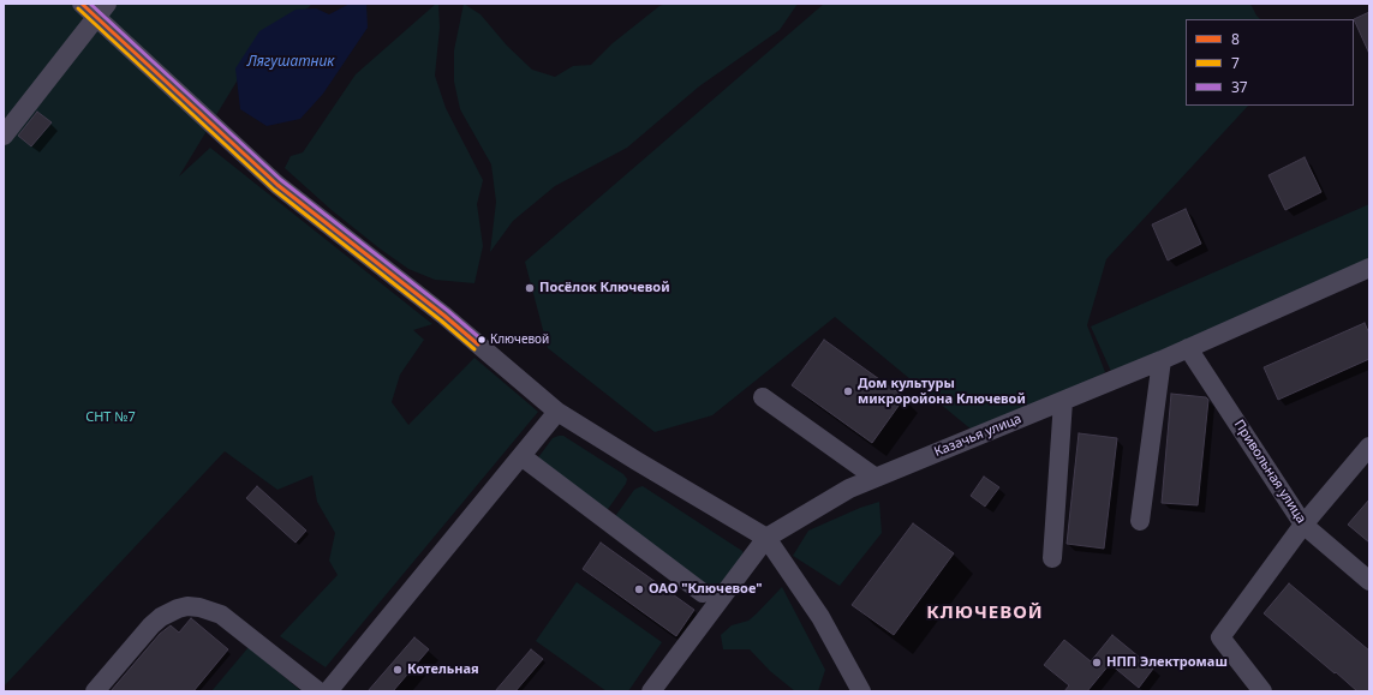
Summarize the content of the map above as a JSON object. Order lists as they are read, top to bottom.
{
  "streets": {
    "street": ["Казачья улица", "Привольная улица"]
  },
  "crossings": [
    ["Казачья улица", "Привольная улица"]
  ],
  "districts": ["КЛЮЧЕВОЙ"],
  "water": ["Лягушатник"],
  "parks": ["СНТ №7"],
  "places": [
    "Посёлок Ключевой",
    "Ключевой",
    "Дом культуры микроройона Ключевой",
    "ОАО \"Ключевое\"",
    "НПП Электромаш",
    "Котельная"
  ],
  "lines": ["transit line 8", "transit line 37", "transit line 7"],
  "legend": ["8", "7", "37"]
}
